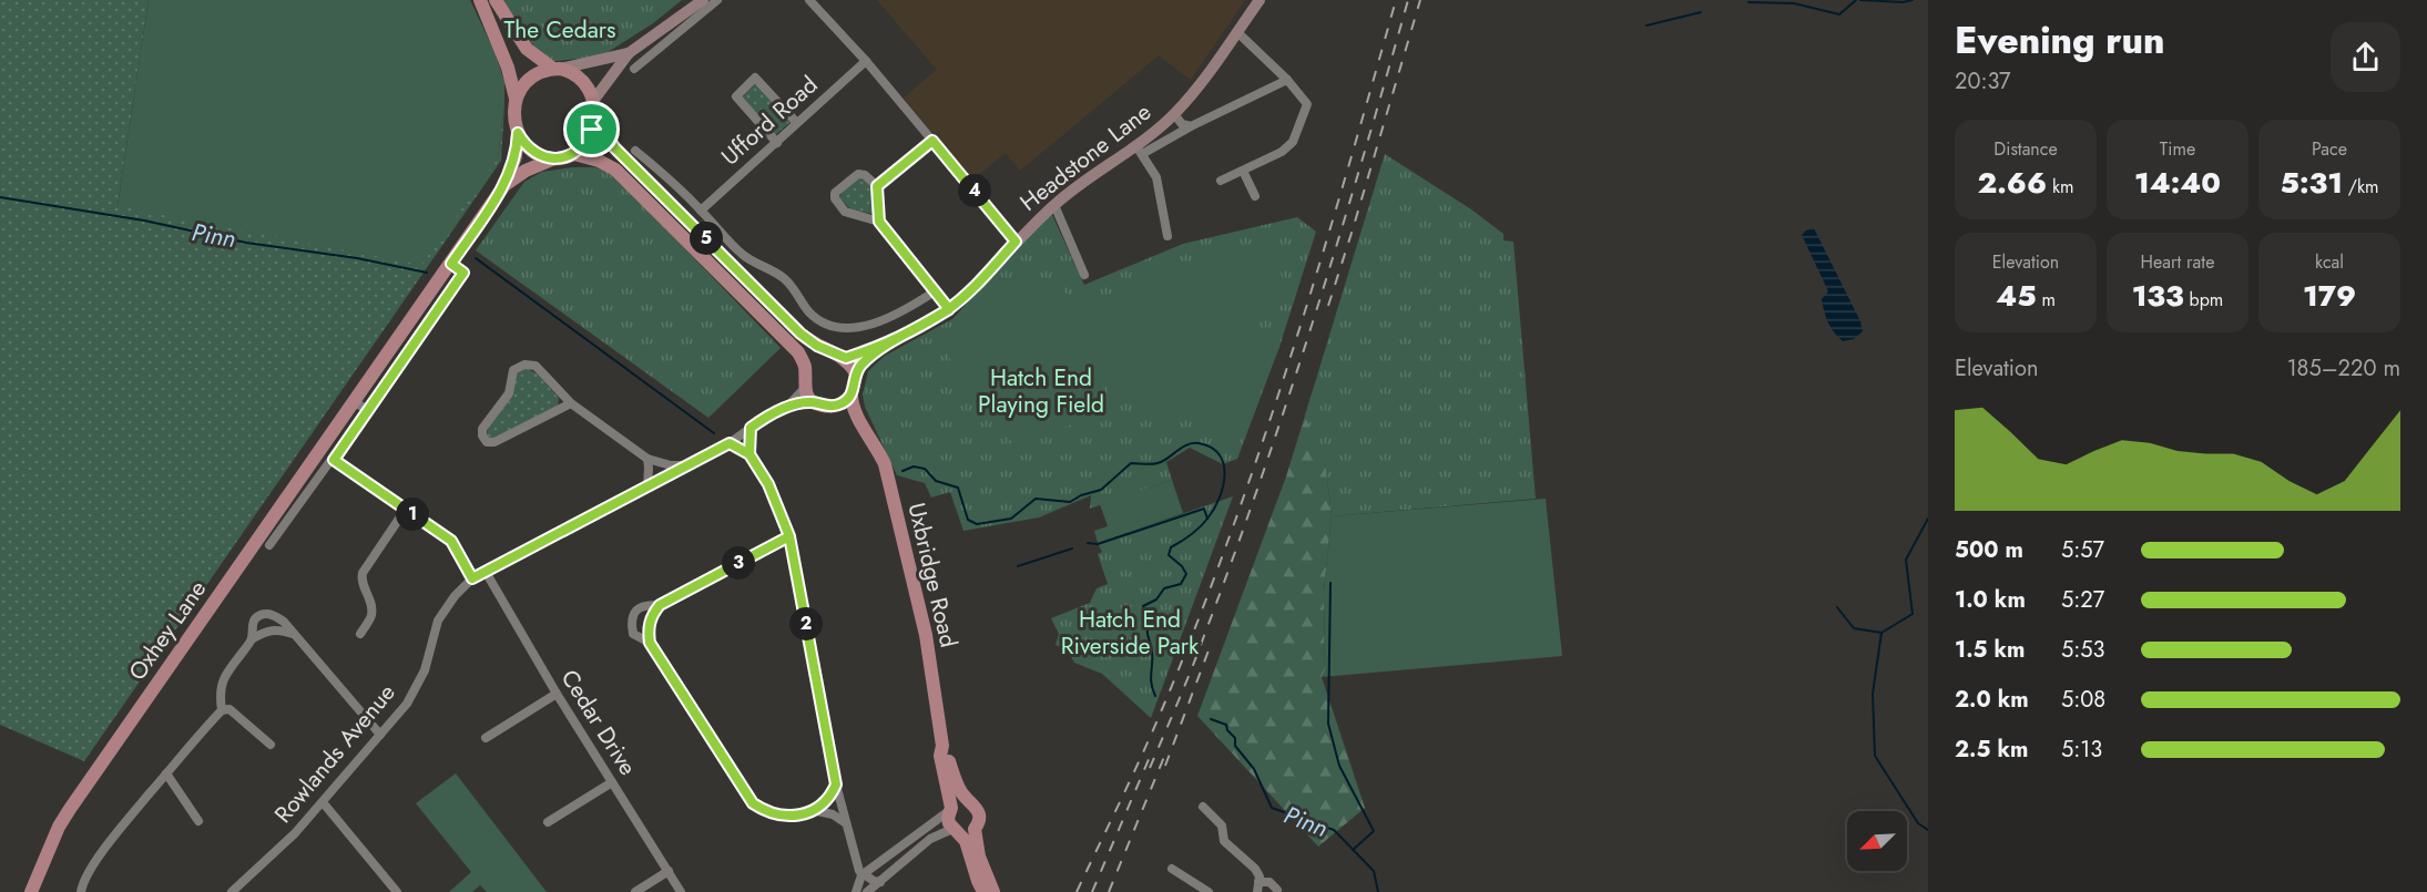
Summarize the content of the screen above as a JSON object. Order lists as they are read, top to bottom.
{
  "streets": {
    "main road": ["Uxbridge Road", "Oxhey Lane"],
    "street": [
      "Ufford Road",
      "Headstone Lane",
      "Cedar Drive",
      "Rowlands Avenue"
    ]
  },
  "crossings": [
    ["Headstone Lane", "Uxbridge Road"],
    ["Headstone Lane", "Rowlands Avenue"],
    ["Uxbridge Road", "Rowlands Avenue"],
    ["Cedar Drive", "Rowlands Avenue"]
  ],
  "water": ["Pinn"],
  "parks": ["The Cedars", "Hatch End Playing Field", "Hatch End Riverside Park"],
  "north": "bottom left",
  "page": {
    "heading": ["Evening run", "20:37"],
    "stats": [
      ["Distance", "2.66 km"],
      ["Time", "14:40"],
      ["Pace", "5:31 /km"],
      ["Elevation", "45 m"],
      ["Heart rate", "133 bpm"],
      ["kcal", "179"]
    ],
    "pins": [
      "4",
      "5",
      "1",
      "3",
      "2"
    ],
    "chart": ["Elevation", "185–220 m"],
    "list": [
      {
        "name": "500 m",
        "note": "5:57"
      },
      {
        "name": "1.0 km",
        "note": "5:27"
      },
      {
        "name": "1.5 km",
        "note": "5:53"
      },
      {
        "name": "2.0 km",
        "note": "5:08"
      },
      {
        "name": "2.5 km",
        "note": "5:13"
      }
    ]
  }
}
